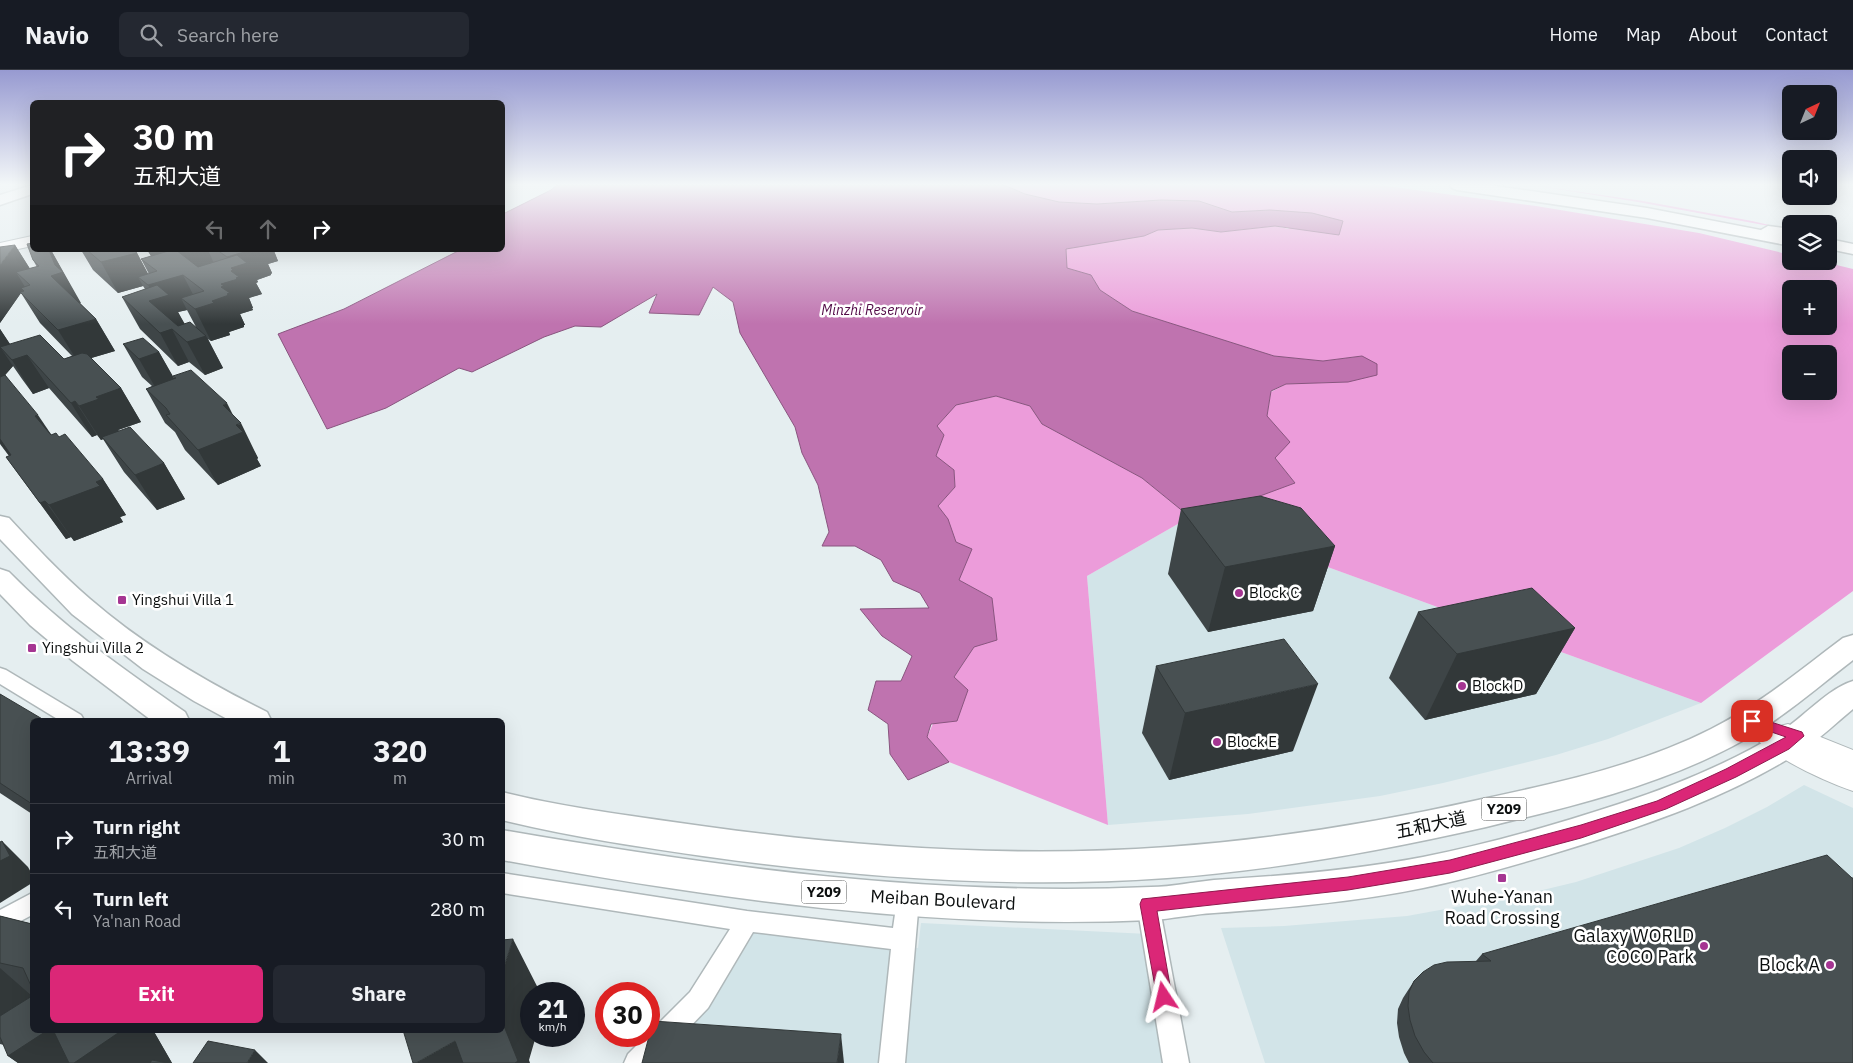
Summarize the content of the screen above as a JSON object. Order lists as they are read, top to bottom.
{
  "streets": {
    "main road": ["Y209", "五和大道", "Meiban Boulevard"]
  },
  "crossings": [
    ["Y209", "Meiban Boulevard"]
  ],
  "water": ["Minzhi Reservoir"],
  "places": {
    "other": [
      "Block C",
      "Block D",
      "Block E",
      "Galaxy WORLD COCO Park",
      "Block A"
    ],
    "transit": ["Yingshui Villa 1", "Yingshui Villa 2", "Wuhe-Yanan Road Crossing"]
  },
  "north": "top right",
  "page": {
    "header": "Navio",
    "search": "Search here",
    "nav": [
      "Home",
      "Map",
      "About",
      "Contact"
    ],
    "map_buttons": ["+", "−"],
    "turn": ["30 m", "五和大道"],
    "eta": [
      "13:39",
      "Arrival",
      "1",
      "min",
      "320",
      "m"
    ],
    "list": [
      {
        "name": "Turn right",
        "note": "五和大道",
        "value": "30 m"
      },
      {
        "name": "Turn left",
        "note": "Ya'nan Road",
        "value": "280 m"
      }
    ],
    "buttons": ["Exit", "Share"],
    "speed": "21 km/h",
    "limit": "30"
  }
}
